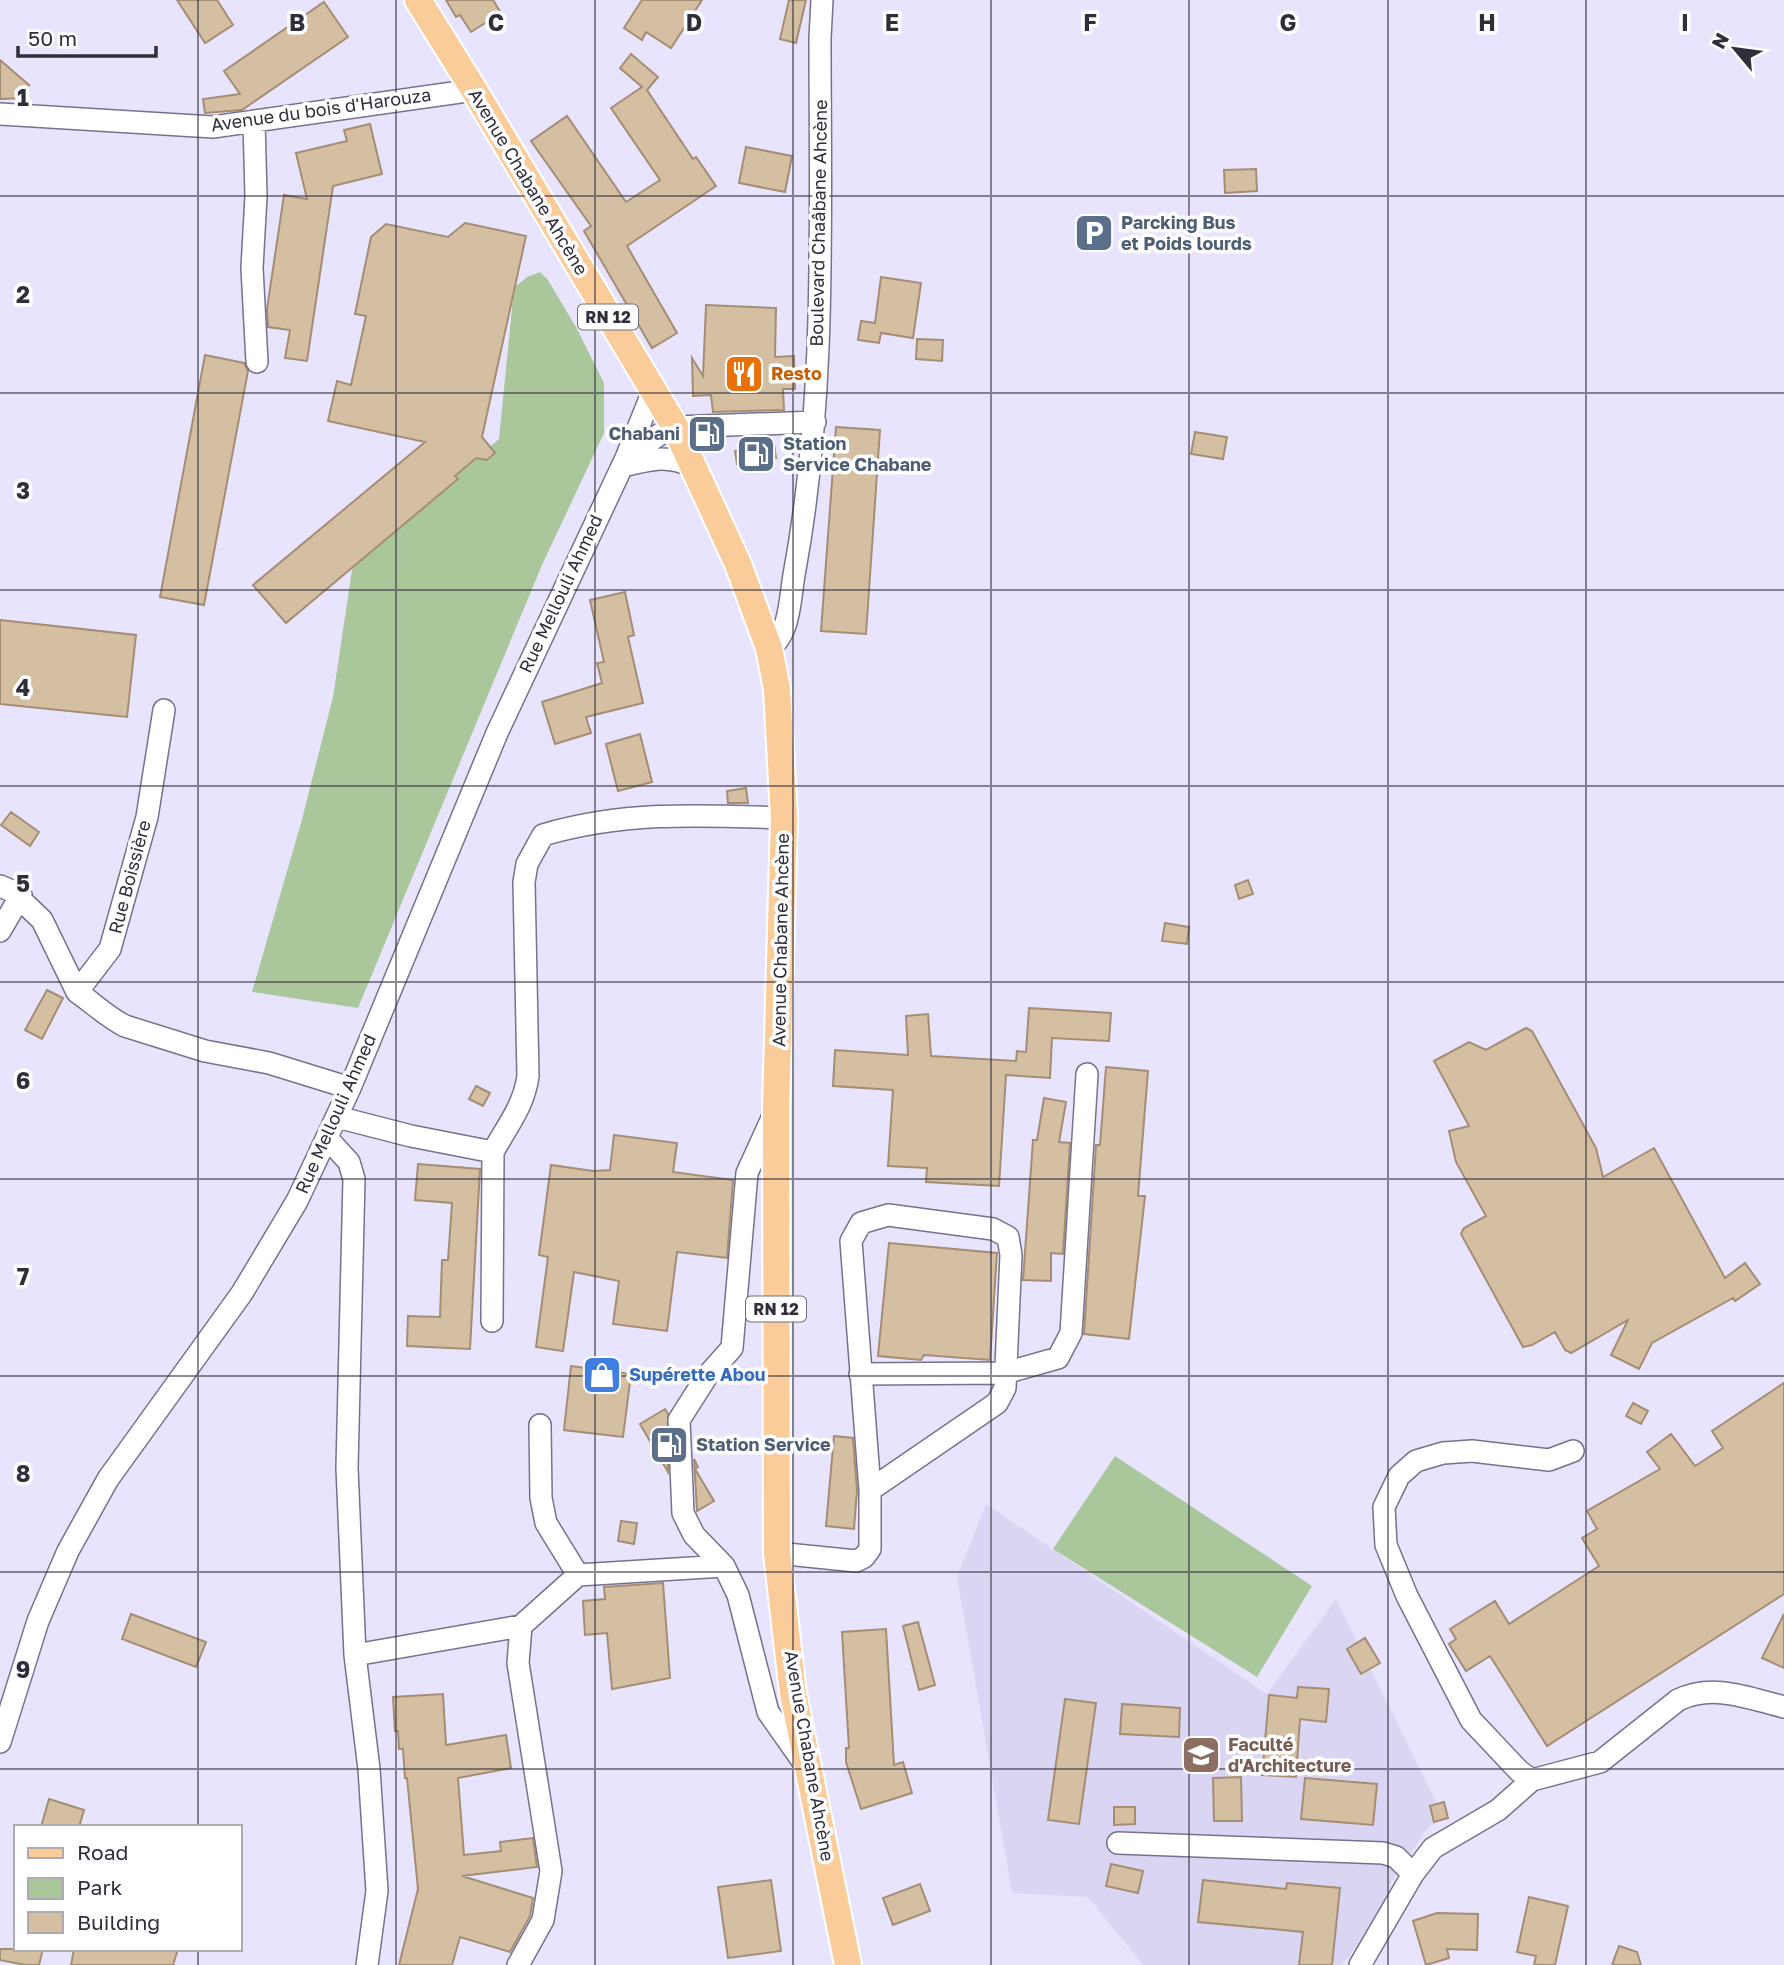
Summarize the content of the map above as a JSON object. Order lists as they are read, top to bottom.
{
  "streets": {
    "main road": ["Avenue Chabane Ahcène", "RN 12"],
    "street": [
      "Avenue du bois d'Harouza",
      "Boulevard Chaâbane Ahcène",
      "Rue Mellouli Ahmed",
      "Rue Boissière"
    ]
  },
  "crossings": [
    ["Avenue du bois d'Harouza", "Avenue Chabane Ahcène"],
    ["Avenue Chabane Ahcène", "Boulevard Chaâbane Ahcène"],
    ["Avenue Chabane Ahcène", "Rue Mellouli Ahmed"]
  ],
  "places": {
    "parking": ["Parcking Bus et Poids lourds"],
    "restaurant": ["Resto"],
    "fuel station": ["Chabani", "Station Service Chabane", "Station Service"],
    "shop": ["Supérette Abou"],
    "school or university": ["Faculté d'Architecture"]
  },
  "legend": ["Road", "Park", "Building"],
  "scale_bar": "50 m",
  "north": "top left",
  "grid": {
    "columns": [
      "B",
      "C",
      "D",
      "E",
      "F",
      "G",
      "H",
      "I"
    ],
    "rows": [
      "1",
      "2",
      "3",
      "4",
      "5",
      "6",
      "7",
      "8",
      "9"
    ]
  }
}
